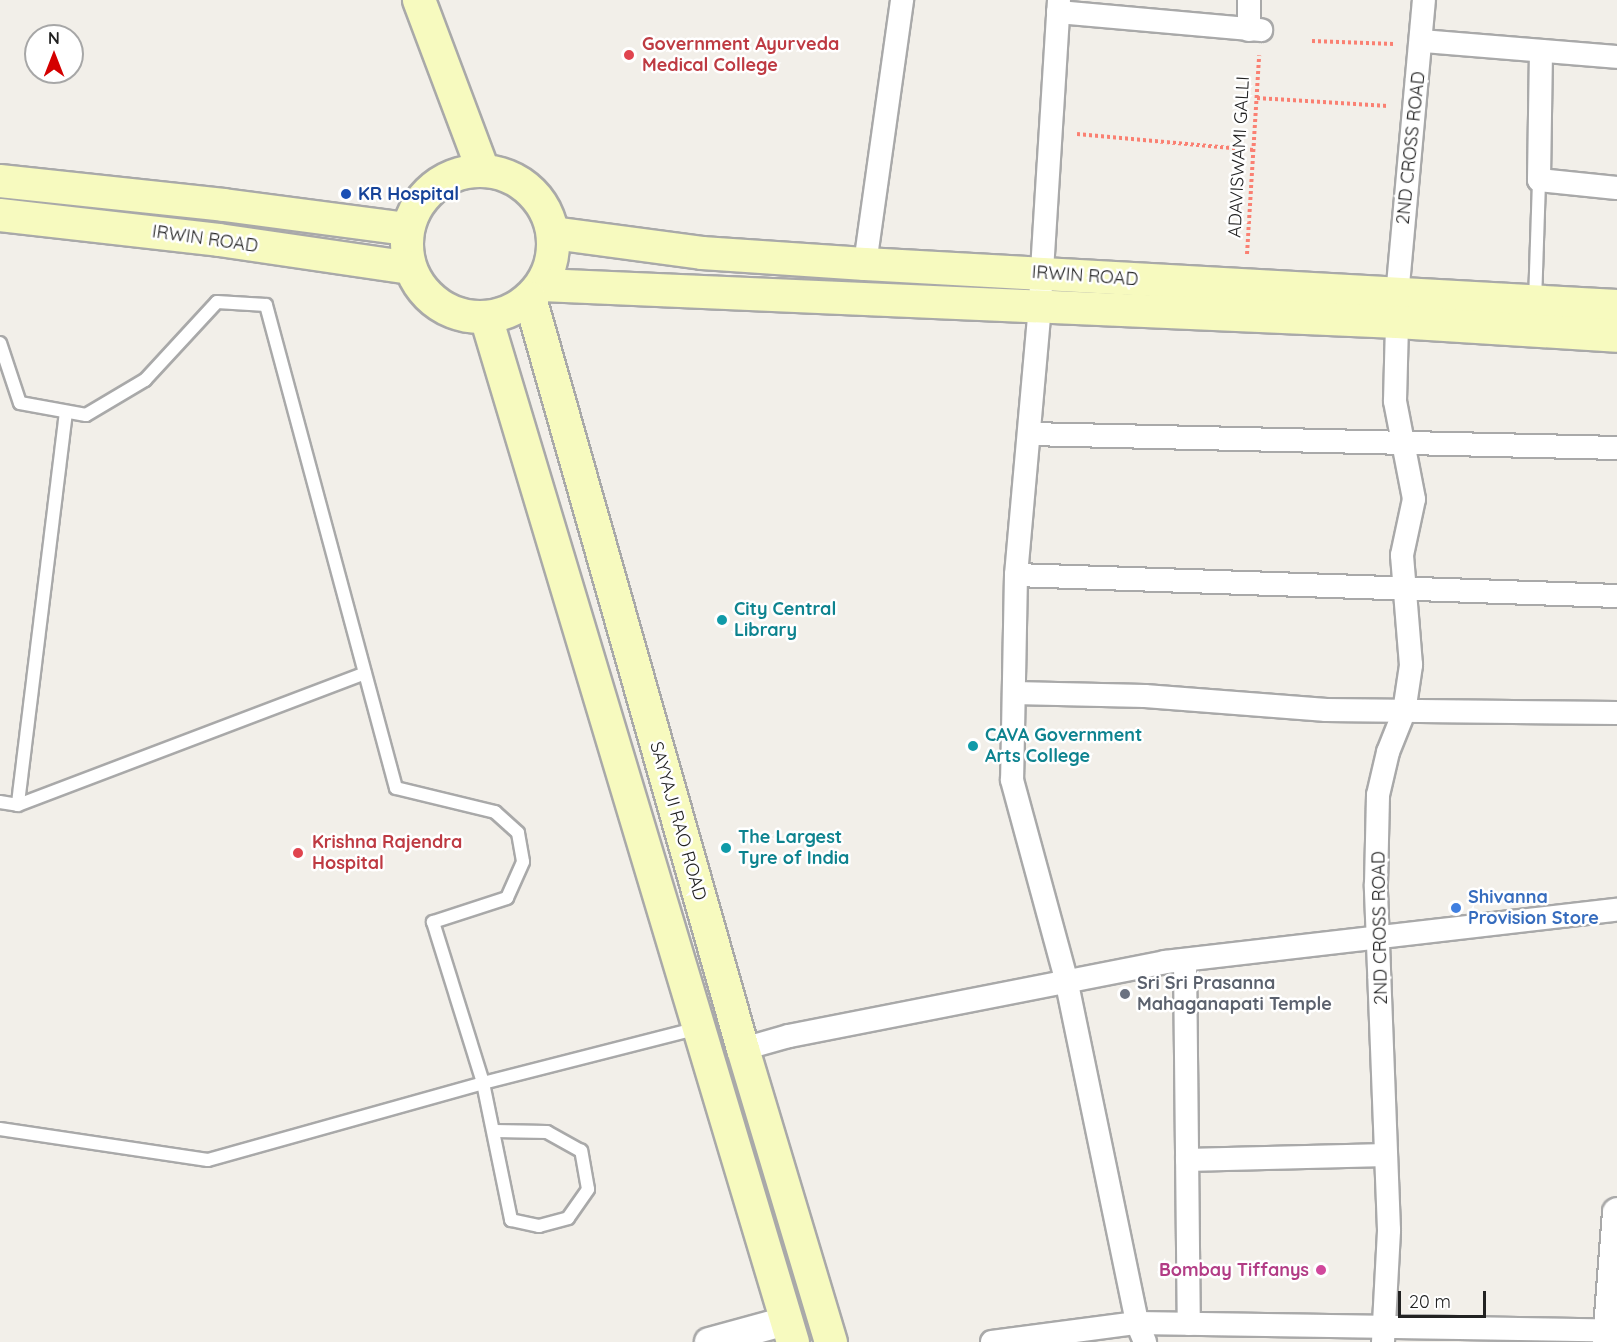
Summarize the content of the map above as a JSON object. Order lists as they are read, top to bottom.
{
  "streets": {
    "main road": ["IRWIN ROAD", "SAYYAJI RAO ROAD"],
    "street": ["2ND CROSS ROAD"],
    "path": ["ADAVISWAMI GALLI"]
  },
  "crossings": [
    ["2ND CROSS ROAD", "IRWIN ROAD"],
    ["ADAVISWAMI GALLI", "IRWIN ROAD"],
    ["IRWIN ROAD", "SAYYAJI RAO ROAD"]
  ],
  "places": [
    "Government Ayurveda Medical College",
    "KR Hospital",
    "City Central Library",
    "CAVA Government Arts College",
    "The Largest Tyre of India",
    "Krishna Rajendra Hospital",
    "Shivanna Provision Store",
    "Sri Sri Prasanna Mahaganapati Temple",
    "Bombay Tiffanys"
  ],
  "scale_bar": "20 m",
  "north": "top"
}
